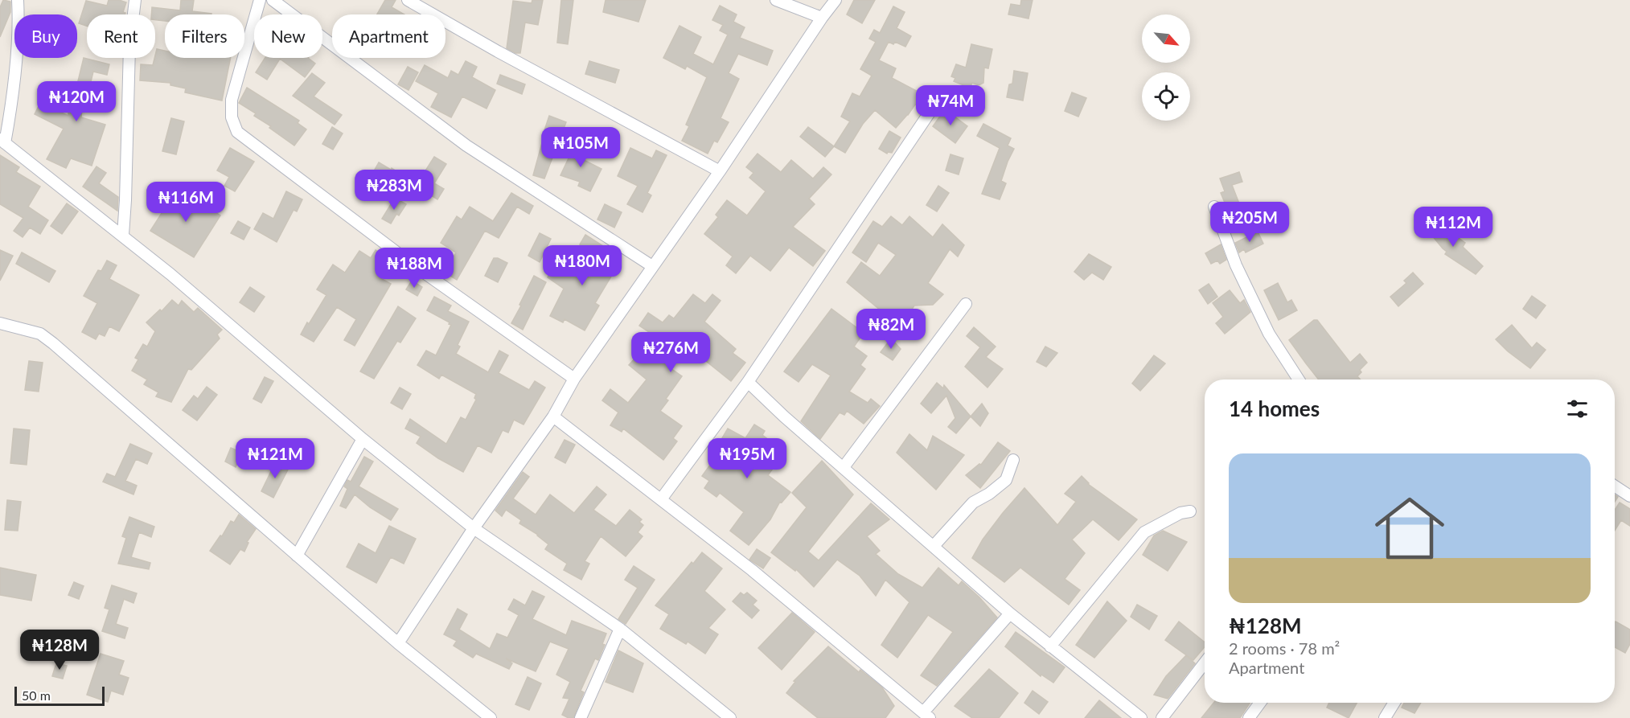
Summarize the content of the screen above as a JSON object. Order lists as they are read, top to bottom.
{
  "scale_bar": "50 m",
  "north": "bottom right",
  "page": {
    "chip": [
      "Buy",
      "Rent",
      "Filters",
      "New",
      "Apartment"
    ],
    "price": [
      "₦120M",
      "₦74M",
      "₦105M",
      "₦283M",
      "₦116M",
      "₦205M",
      "₦112M",
      "₦180M",
      "₦188M",
      "₦82M",
      "₦276M",
      "₦121M",
      "₦195M",
      "₦128M"
    ],
    "heading": "14 homes",
    "list": [
      {
        "name": "₦128M",
        "note": "2 rooms · 78 m² · Apartment"
      }
    ],
    "scale": "50 m"
  }
}
